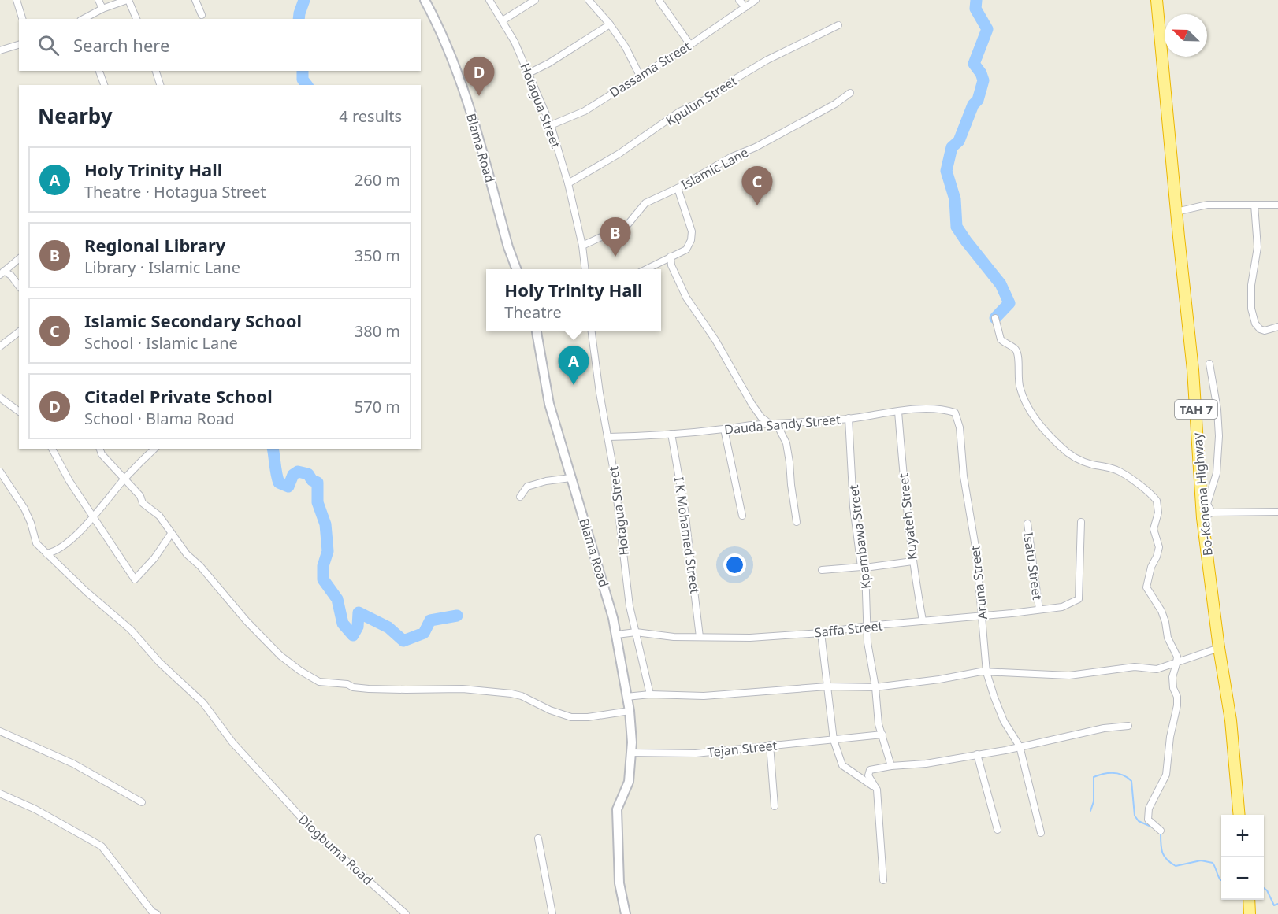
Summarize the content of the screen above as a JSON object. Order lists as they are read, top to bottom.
{
  "streets": {
    "highway": ["TAH 7", "Bo-Kenema Highway"],
    "street": [
      "Dassama Street",
      "Kpulun Street",
      "Hotagua Street",
      "Blama Road",
      "Islamic Lane",
      "Dauda Sandy Street",
      "Kuyateh Street",
      "I K Mohamed Street",
      "Kpambawa Street",
      "Isatu Street",
      "Aruna Street",
      "Saffa Street",
      "Tejan Street",
      "Diogbuma Road"
    ]
  },
  "crossings": [
    ["Dassama Street", "Hotagua Street"],
    ["Kpulun Street", "Hotagua Street"],
    ["Hotagua Street", "Islamic Lane"],
    ["Hotagua Street", "Dauda Sandy Street"],
    ["Hotagua Street", "Saffa Street"],
    ["Blama Road", "Saffa Street"],
    ["Blama Road", "Tejan Street"],
    ["Dauda Sandy Street", "Kuyateh Street"],
    ["Dauda Sandy Street", "I K Mohamed Street"],
    ["Dauda Sandy Street", "Kpambawa Street"],
    ["Dauda Sandy Street", "Aruna Street"],
    ["Kuyateh Street", "Saffa Street"],
    ["I K Mohamed Street", "Saffa Street"],
    ["Kpambawa Street", "Saffa Street"],
    ["Kpambawa Street", "Tejan Street"],
    ["Isatu Street", "Saffa Street"],
    ["Aruna Street", "Saffa Street"]
  ],
  "north": "top left",
  "page": {
    "search": "Search here",
    "pins": [
      "D",
      "C",
      "B",
      "A"
    ],
    "heading": ["Nearby", "4 results"],
    "list": [
      {
        "mark": "A",
        "name": "Holy Trinity Hall",
        "note": "Theatre · Hotagua Street",
        "value": "260 m"
      },
      {
        "mark": "B",
        "name": "Regional Library",
        "note": "Library · Islamic Lane",
        "value": "350 m"
      },
      {
        "mark": "C",
        "name": "Islamic Secondary School",
        "note": "School · Islamic Lane",
        "value": "380 m"
      },
      {
        "mark": "D",
        "name": "Citadel Private School",
        "note": "School · Blama Road",
        "value": "570 m"
      }
    ],
    "popup": ["Holy Trinity Hall", "Theatre"],
    "map_buttons": ["+", "−"]
  }
}
